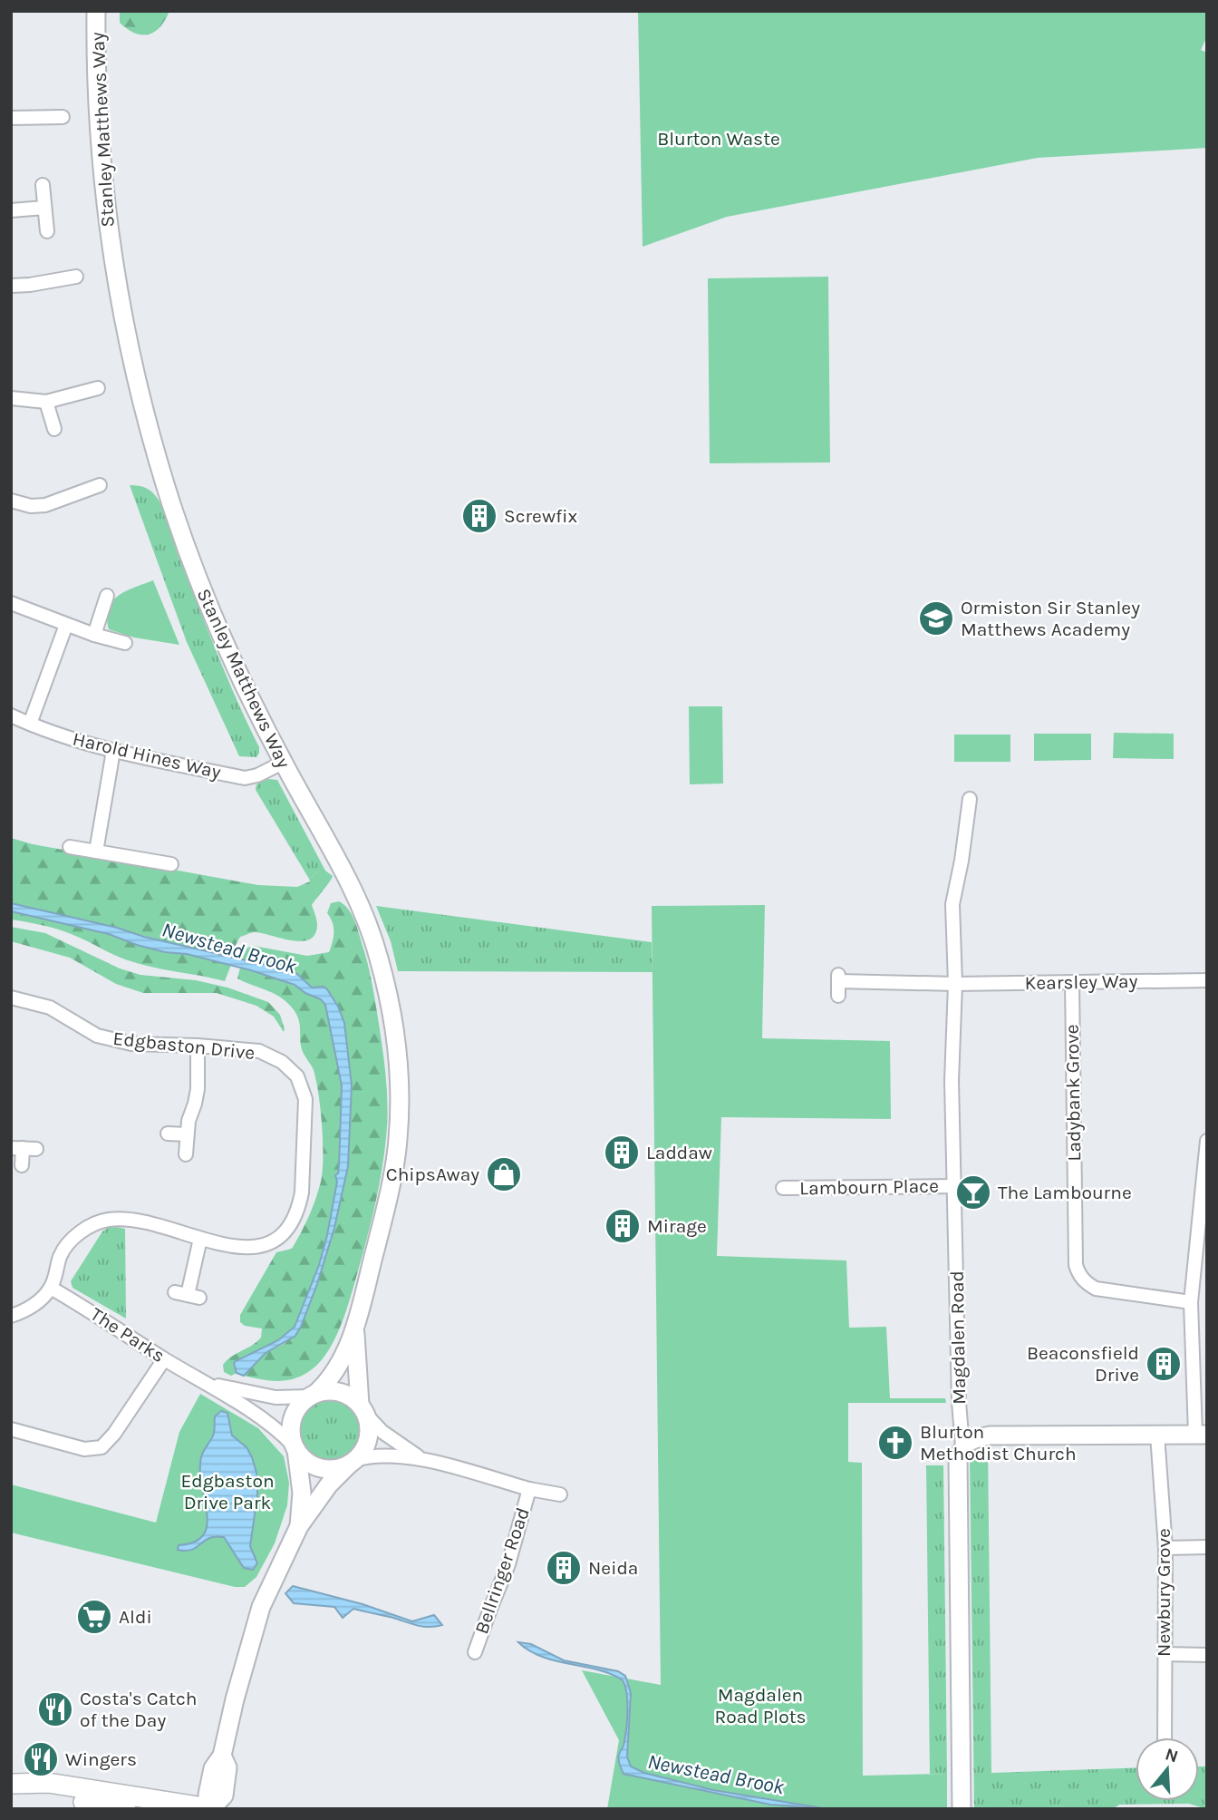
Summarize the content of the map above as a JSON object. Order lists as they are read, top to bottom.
{
  "streets": {
    "main road": ["Stanley Matthews Way", "Magdalen Road"],
    "street": [
      "Harold Hines Way",
      "Kearsley Way",
      "Edgbaston Drive",
      "Ladybank Grove",
      "Lambourn Place",
      "The Parks",
      "Bellringer Road",
      "Newbury Grove"
    ]
  },
  "crossings": [
    ["Stanley Matthews Way", "Harold Hines Way"],
    ["Stanley Matthews Way", "The Parks"],
    ["Stanley Matthews Way", "Bellringer Road"],
    ["Kearsley Way", "Ladybank Grove"],
    ["Kearsley Way", "Magdalen Road"],
    ["Edgbaston Drive", "The Parks"],
    ["Lambourn Place", "Magdalen Road"],
    ["The Parks", "Bellringer Road"]
  ],
  "water": ["Newstead Brook"],
  "parks": ["Blurton Waste", "Edgbaston Drive Park", "Magdalen Road Plots"],
  "places": {
    "building": [
      "Screwfix",
      "Laddaw",
      "Mirage",
      "Beaconsfield Drive",
      "Neida"
    ],
    "school or university": ["Ormiston Sir Stanley Matthews Academy"],
    "shop": ["ChipsAway"],
    "bar": ["The Lambourne"],
    "church": ["Blurton Methodist Church"],
    "supermarket": ["Aldi"],
    "restaurant": ["Costa's Catch of the Day", "Wingers"]
  },
  "north": "top"
}
